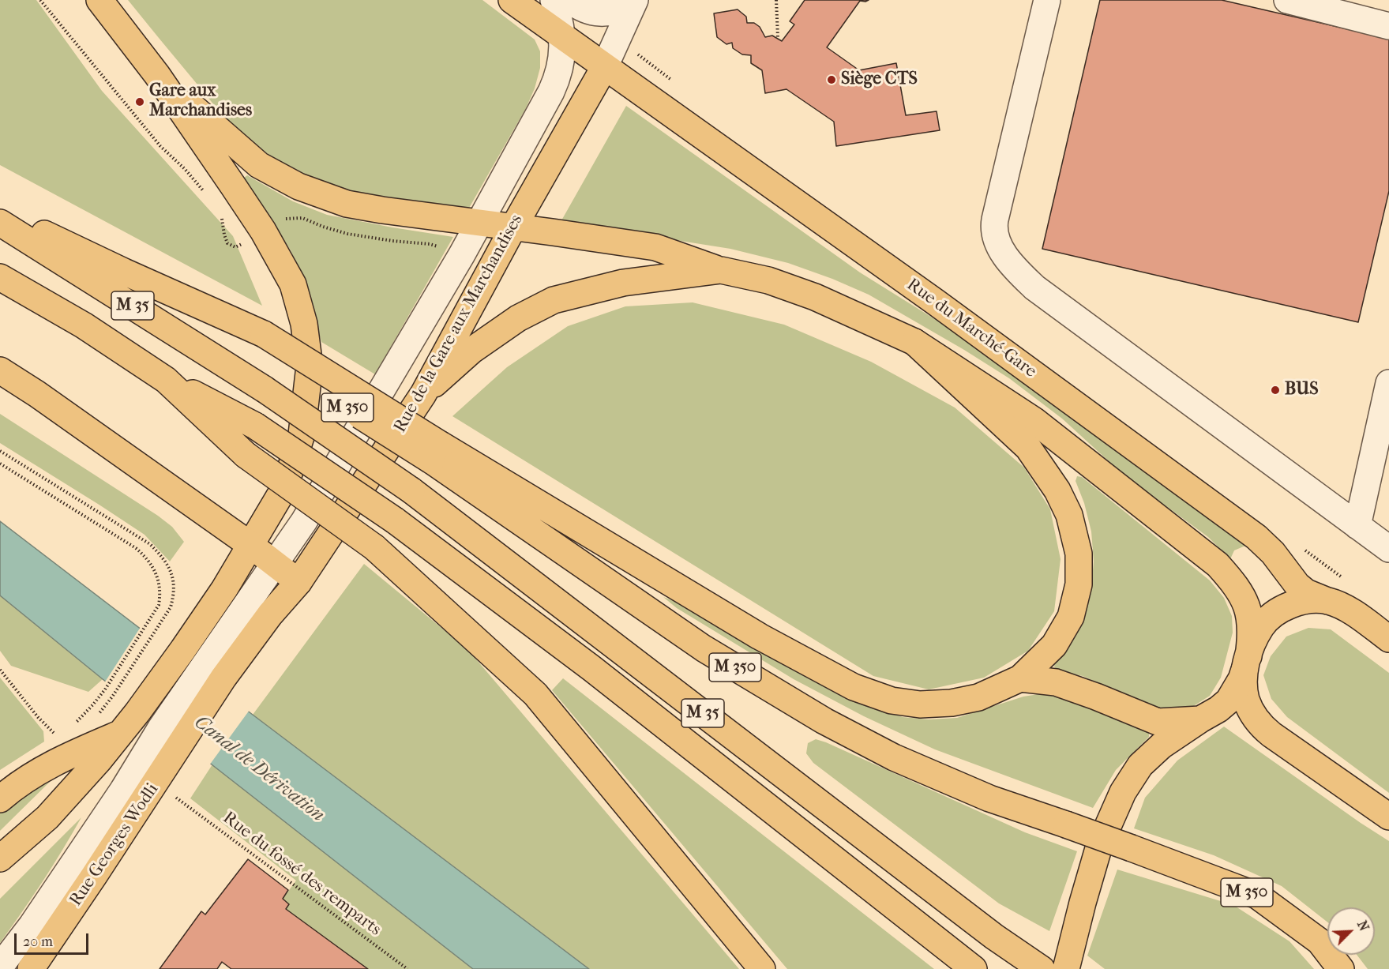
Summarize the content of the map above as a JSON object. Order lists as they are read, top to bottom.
{
  "streets": {
    "main road": [
      "M 35",
      "Rue de la Gare aux Marchandises",
      "Rue du Marché-Gare",
      "M 350",
      "Rue Georges Wodli"
    ],
    "path": ["Rue du fossé des remparts"]
  },
  "crossings": [
    ["Rue de la Gare aux Marchandises", "Rue du Marché-Gare"],
    ["Rue de la Gare aux Marchandises", "Rue Georges Wodli"]
  ],
  "water": ["Canal de Dérivation"],
  "places": ["Siège CTS", "Gare aux Marchandises", "BUS"],
  "scale_bar": "20 m",
  "north": "top right"
}
